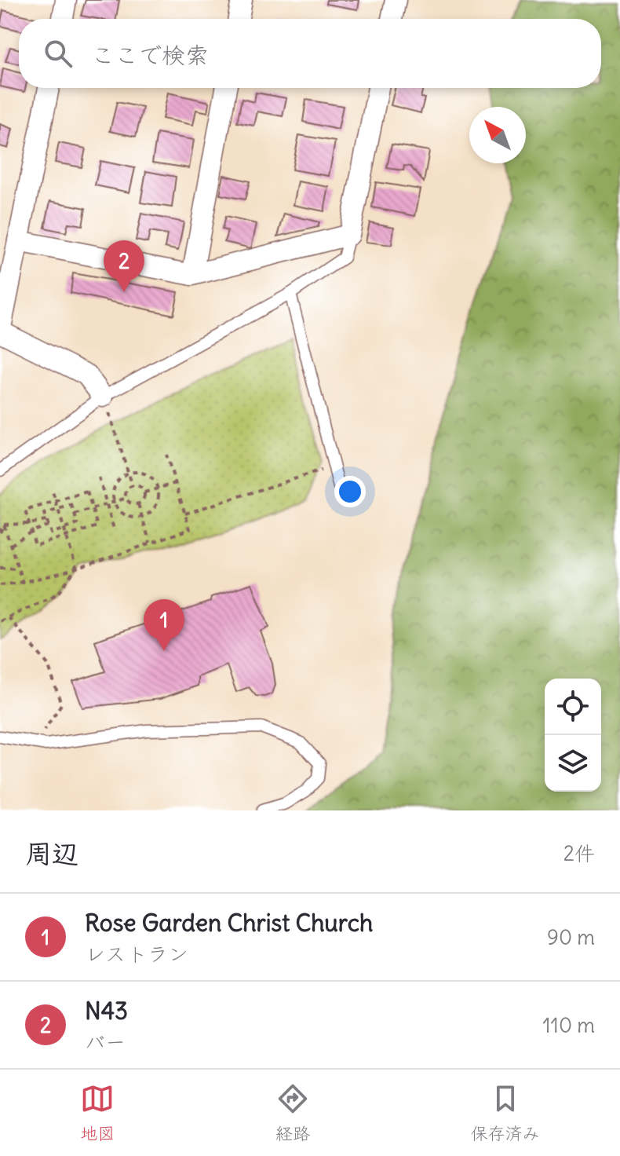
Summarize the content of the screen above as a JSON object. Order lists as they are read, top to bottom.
{
  "north": "top left",
  "page": {
    "search": "ここで検索",
    "pins": ["2", "1"],
    "heading": ["周辺", "2件"],
    "list": [
      {
        "mark": "1",
        "name": "Rose Garden Christ Church",
        "note": "レストラン",
        "value": "90 m"
      },
      {
        "mark": "2",
        "name": "N43",
        "note": "バー",
        "value": "110 m"
      }
    ],
    "nav": ["地図", "経路", "保存済み"]
  }
}
